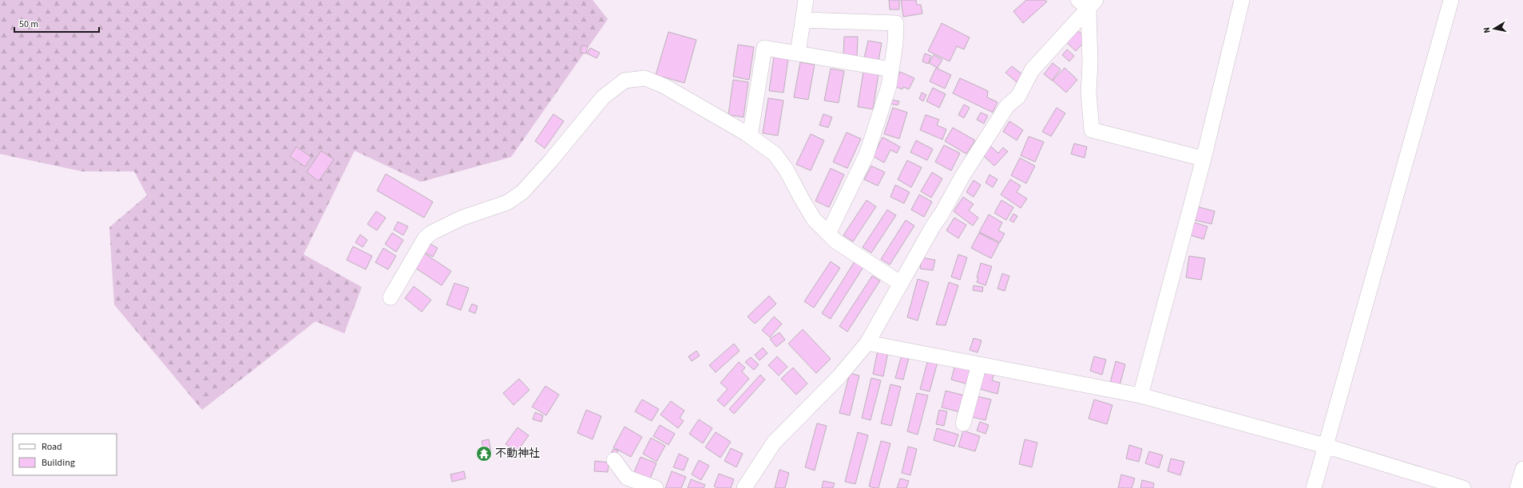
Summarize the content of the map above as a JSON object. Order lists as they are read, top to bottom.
{
  "places": {
    "temple": ["不動神社"]
  },
  "legend": ["Road", "Building"],
  "scale_bar": "50 m",
  "north": "left"
}
